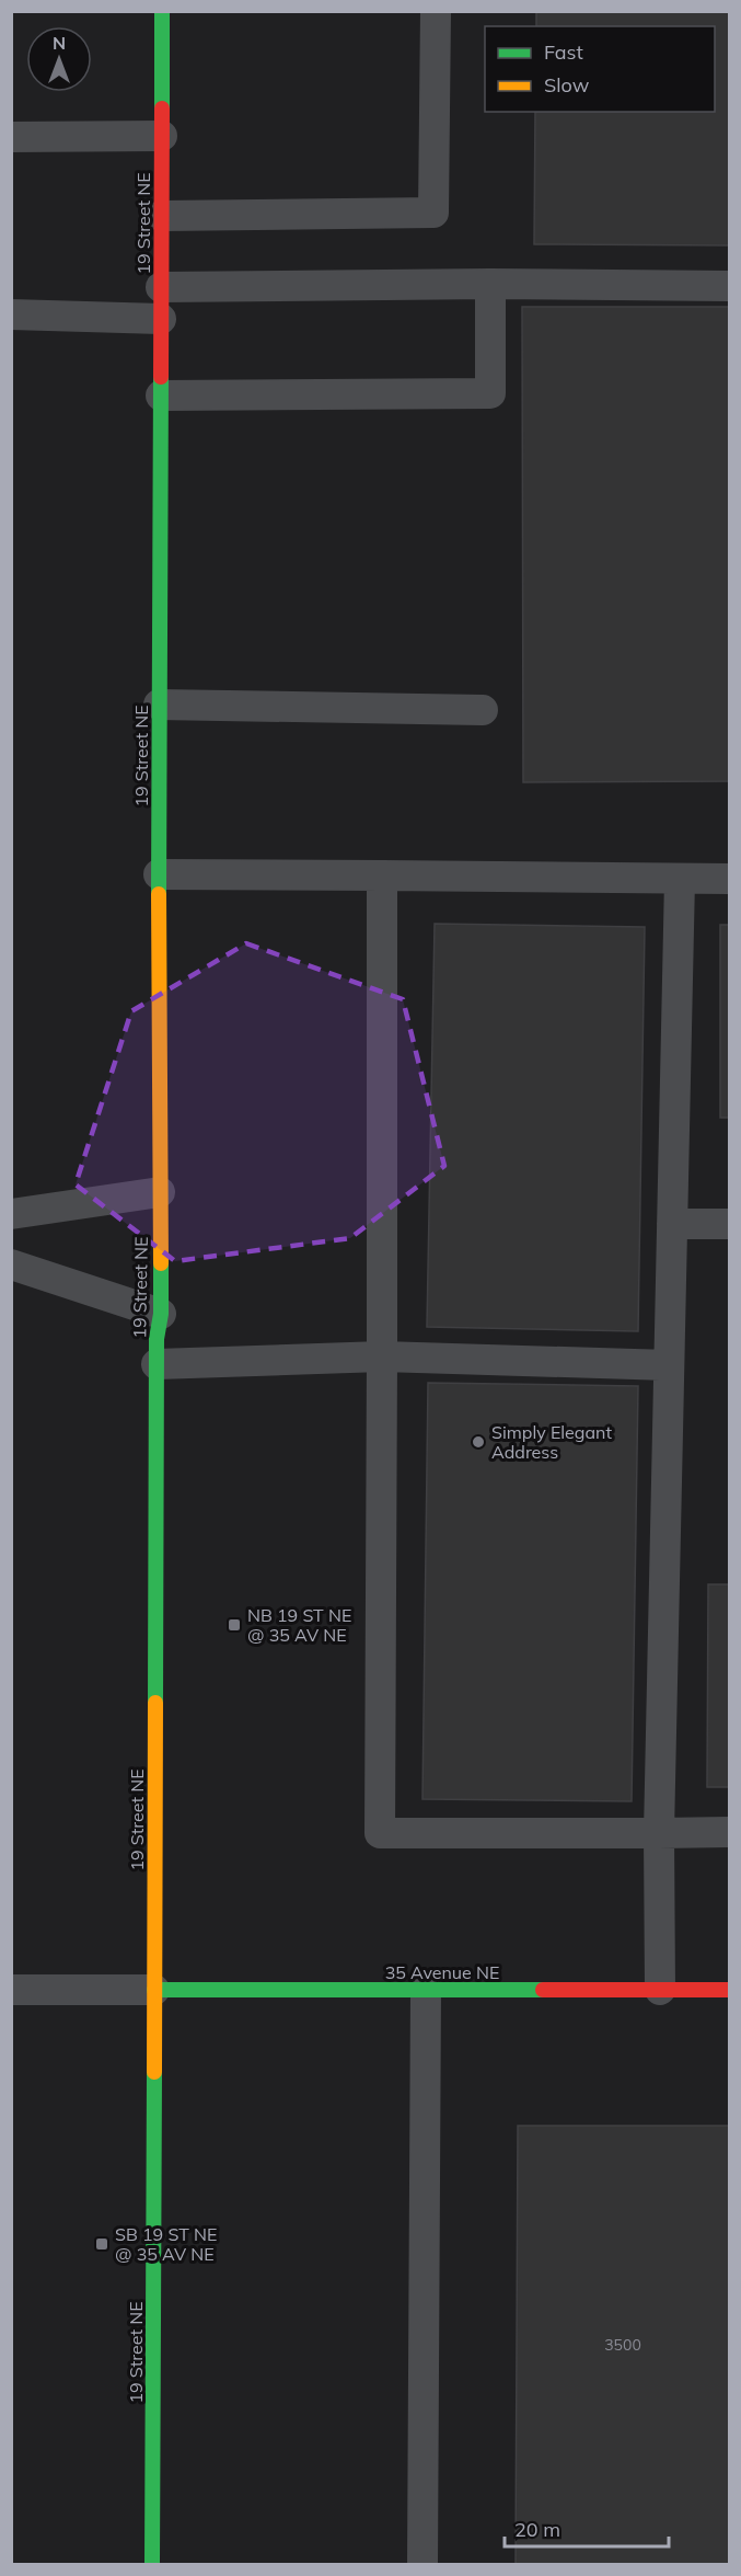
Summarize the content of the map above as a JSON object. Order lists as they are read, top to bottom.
{
  "streets": {
    "street": ["19 Street NE", "35 Avenue NE"]
  },
  "crossings": [
    ["19 Street NE", "35 Avenue NE"]
  ],
  "places": {
    "other": ["Simply Elegant Address"],
    "transit": ["NB 19 ST NE @ 35 AV NE", "SB 19 ST NE @ 35 AV NE"]
  },
  "house_numbers": ["3500"],
  "legend": ["Fast", "Slow"],
  "scale_bar": "20 m",
  "north": "top"
}
